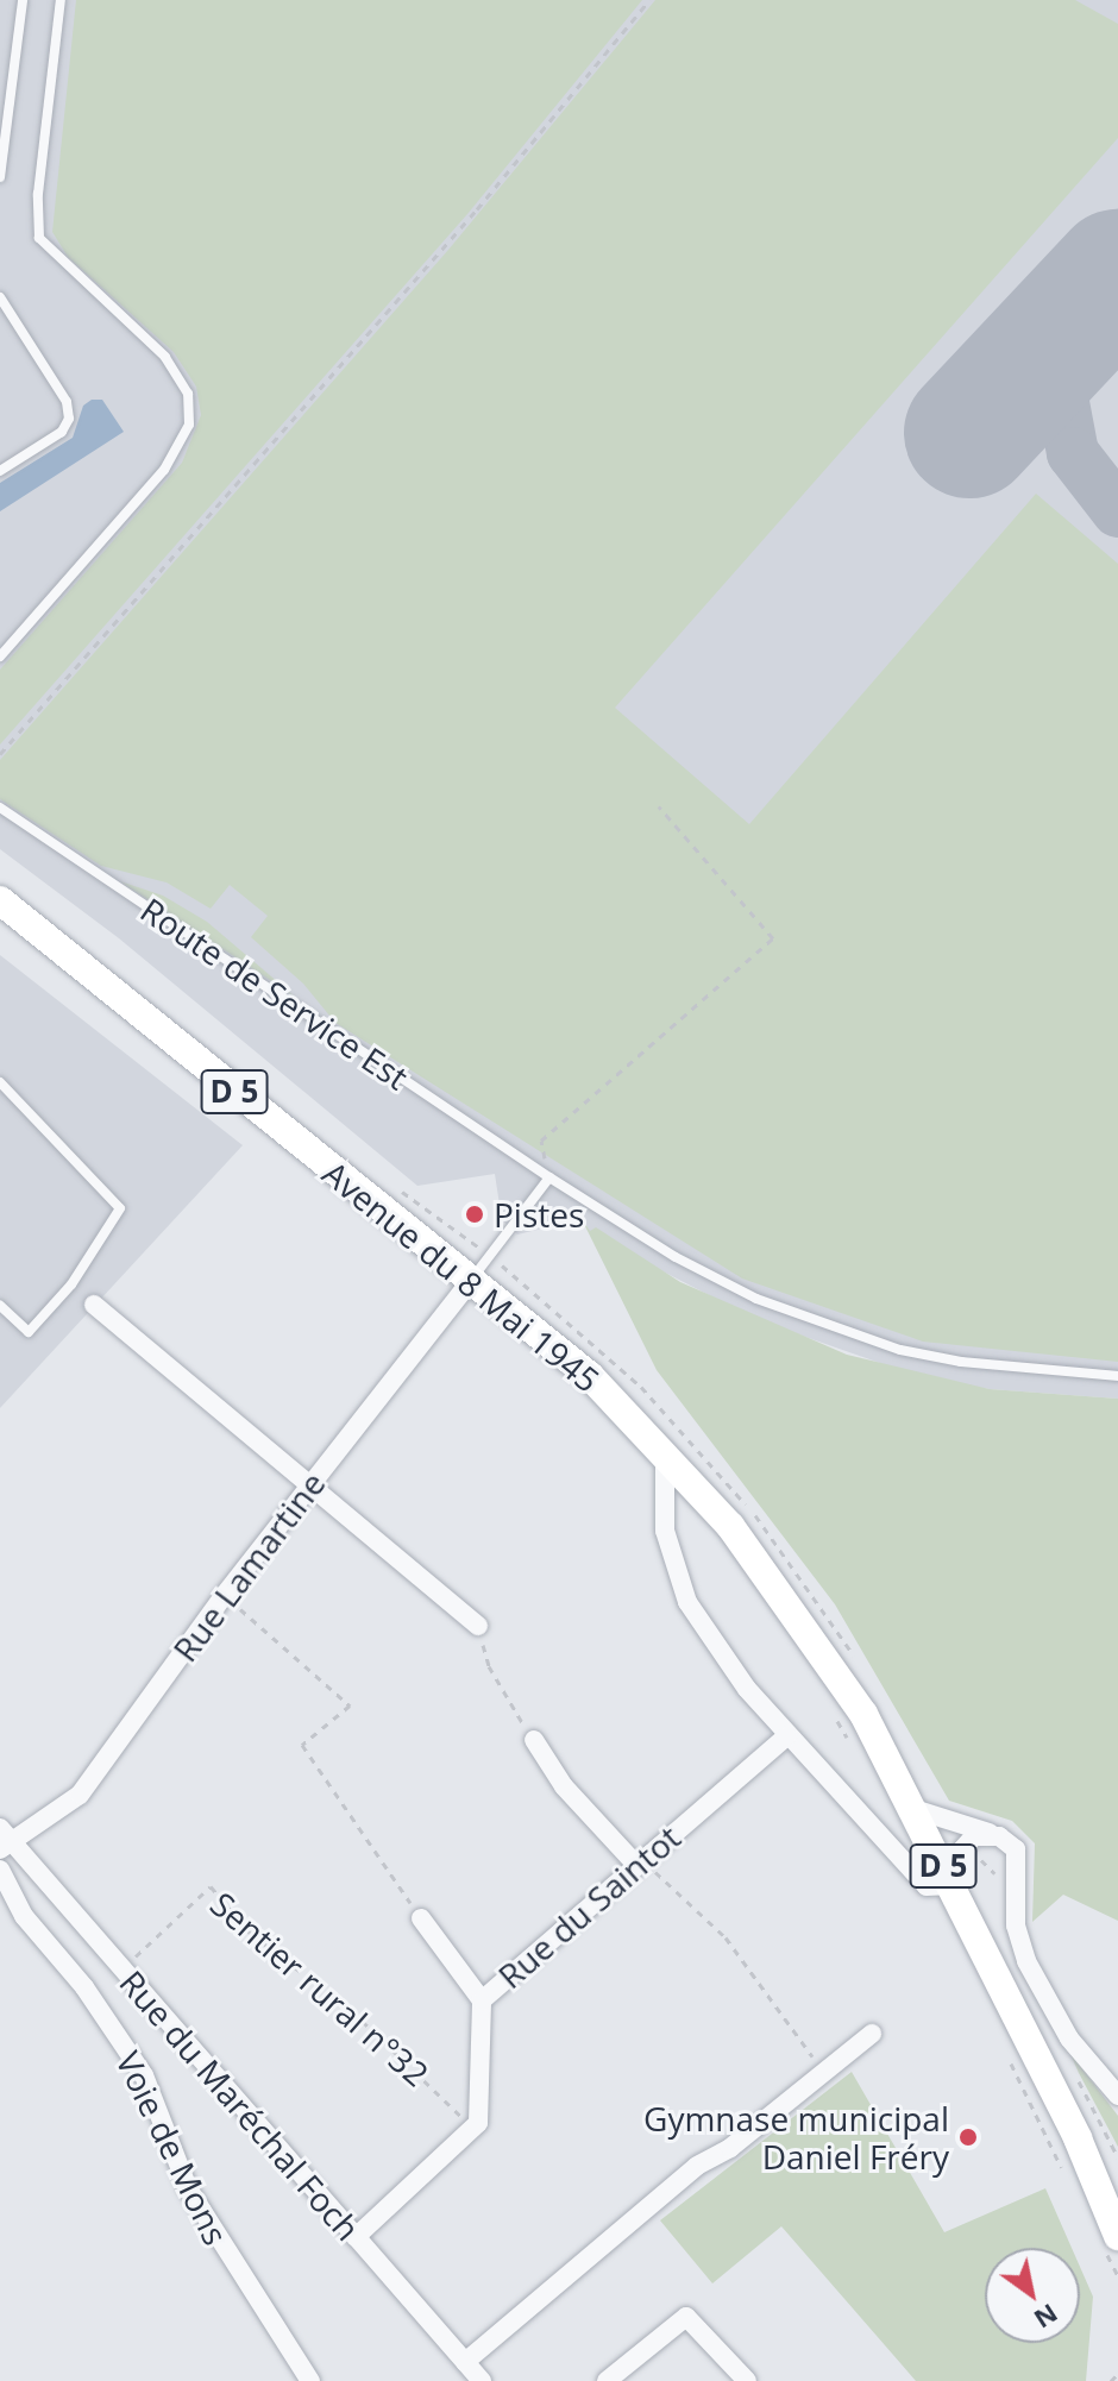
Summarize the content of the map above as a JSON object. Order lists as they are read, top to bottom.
{
  "streets": {
    "main road": ["D 5", "Avenue du 8 Mai 1945"],
    "street": [
      "Rue Lamartine",
      "Rue du Saintot",
      "Rue du Maréchal Foch",
      "Voie de Mons"
    ],
    "lane": ["Route de Service Est"],
    "path": ["Sentier rural n°32"]
  },
  "crossings": [
    ["Avenue du 8 Mai 1945", "Rue Lamartine"],
    ["Rue Lamartine", "Rue du Maréchal Foch"],
    ["Rue du Saintot", "Sentier rural n°32"],
    ["Sentier rural n°32", "Rue du Maréchal Foch"]
  ],
  "places": ["Pistes", "Gymnase municipal Daniel Fréry"],
  "north": "bottom right"
}
